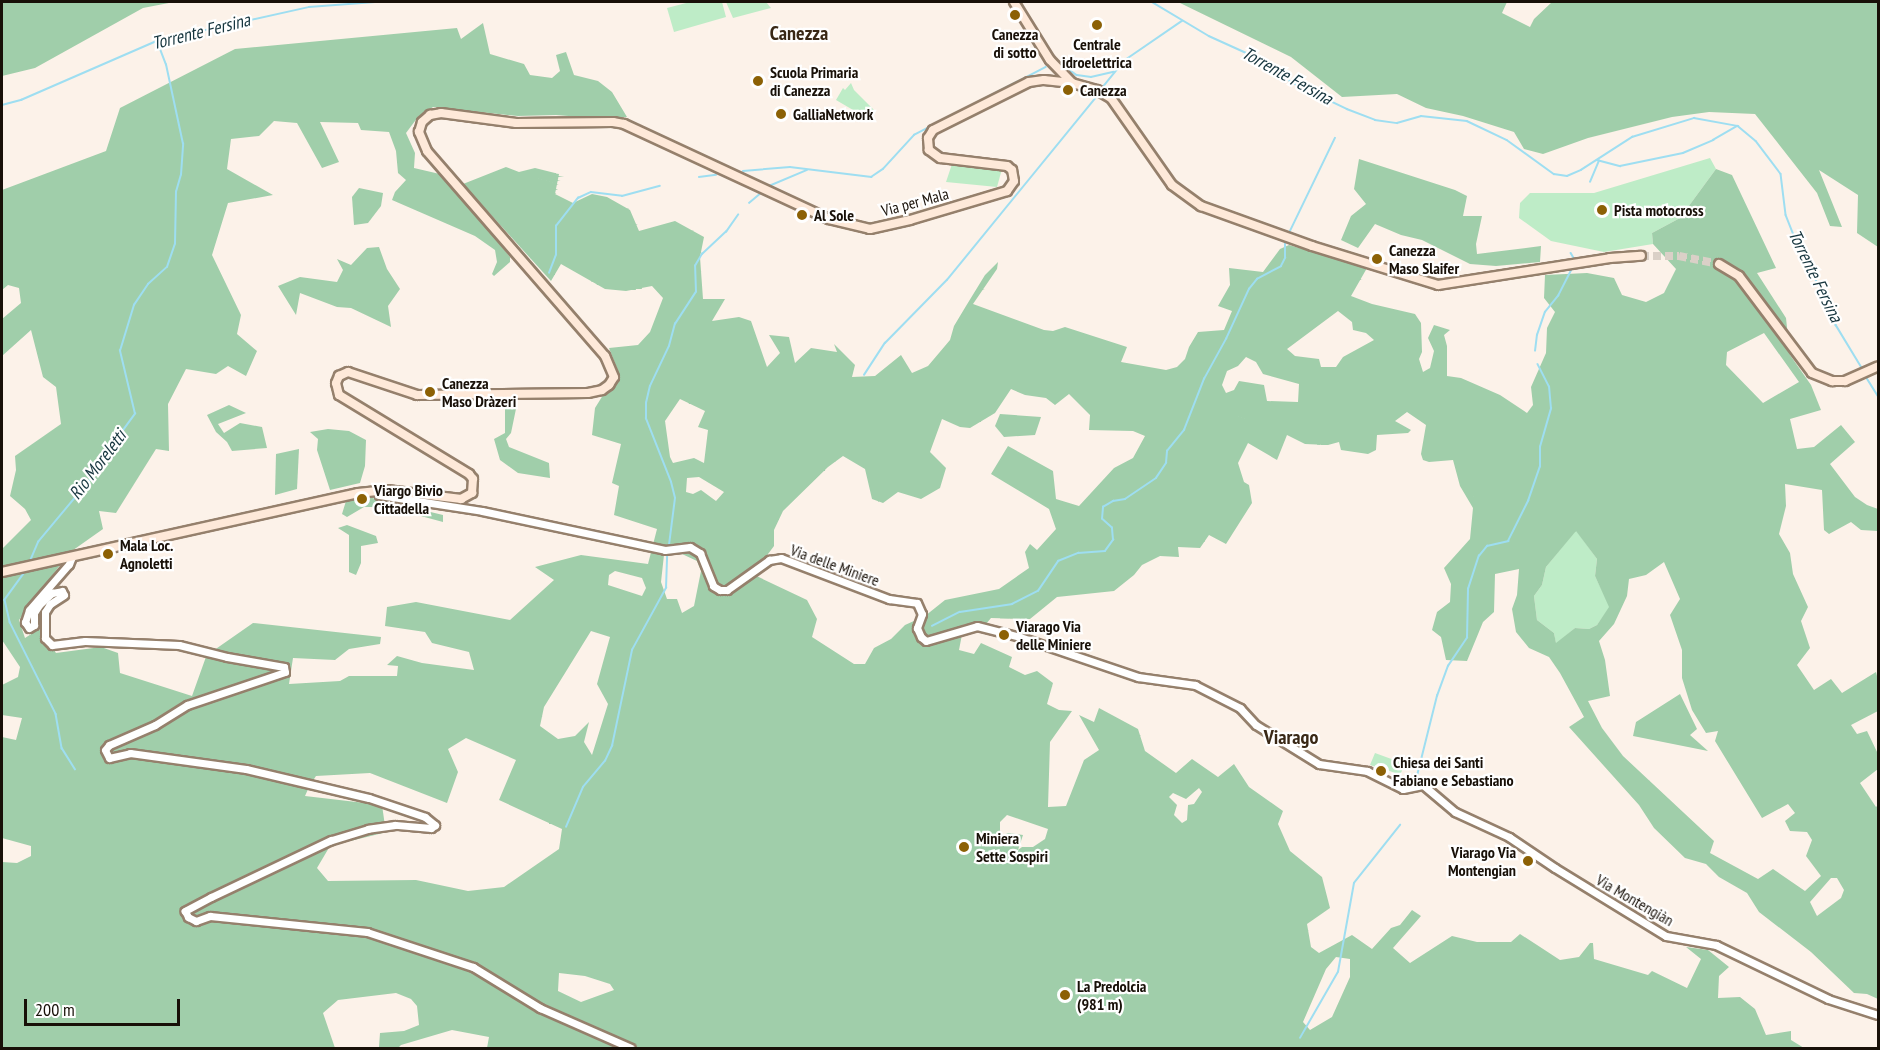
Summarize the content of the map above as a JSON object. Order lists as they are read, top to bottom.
{
  "streets": {
    "main road": ["Via per Mala"],
    "street": ["Via delle Miniere", "Via Montengiàn"]
  },
  "crossings": [
    ["Via per Mala", "Via delle Miniere"],
    ["Via delle Miniere", "Via Montengiàn"]
  ],
  "districts": ["Canezza", "Viarago"],
  "water": ["Torrente Fersina", "Rio Moreletti"],
  "places": [
    "Canezza di sotto",
    "Centrale idroelettrica",
    "Scuola Primaria di Canezza",
    "Canezza",
    "GalliaNetwork",
    "Pista motocross",
    "Al Sole",
    "Canezza Maso Slaifer",
    "Canezza Maso Dràzeri",
    "Viargo Bivio Cittadella",
    "Mala Loc. Agnoletti",
    "Viarago Via delle Miniere",
    "Chiesa dei Santi Fabiano e Sebastiano",
    "Miniera Sette Sospiri",
    "Viarago Via Montengian",
    "La Predolcia (981 m)"
  ],
  "scale_bar": "200 m"
}
